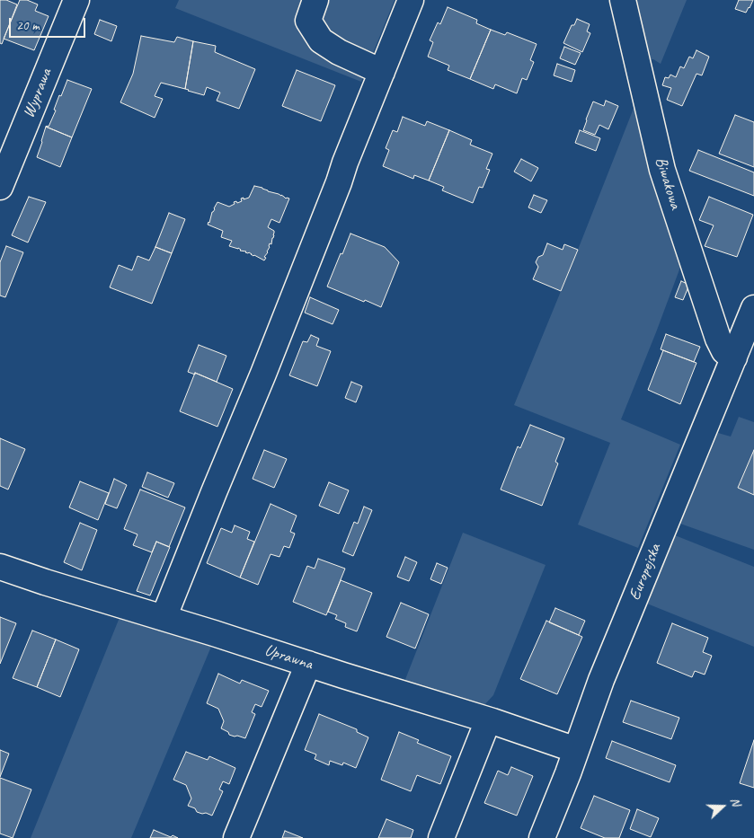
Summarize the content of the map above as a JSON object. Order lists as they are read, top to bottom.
{
  "streets": {
    "street": [
      "Wyprawa",
      "Biwakowa",
      "Europejska",
      "Uprawna"
    ]
  },
  "crossings": [
    ["Biwakowa", "Europejska"],
    ["Europejska", "Uprawna"]
  ],
  "scale_bar": "20 m",
  "north": "right"
}
